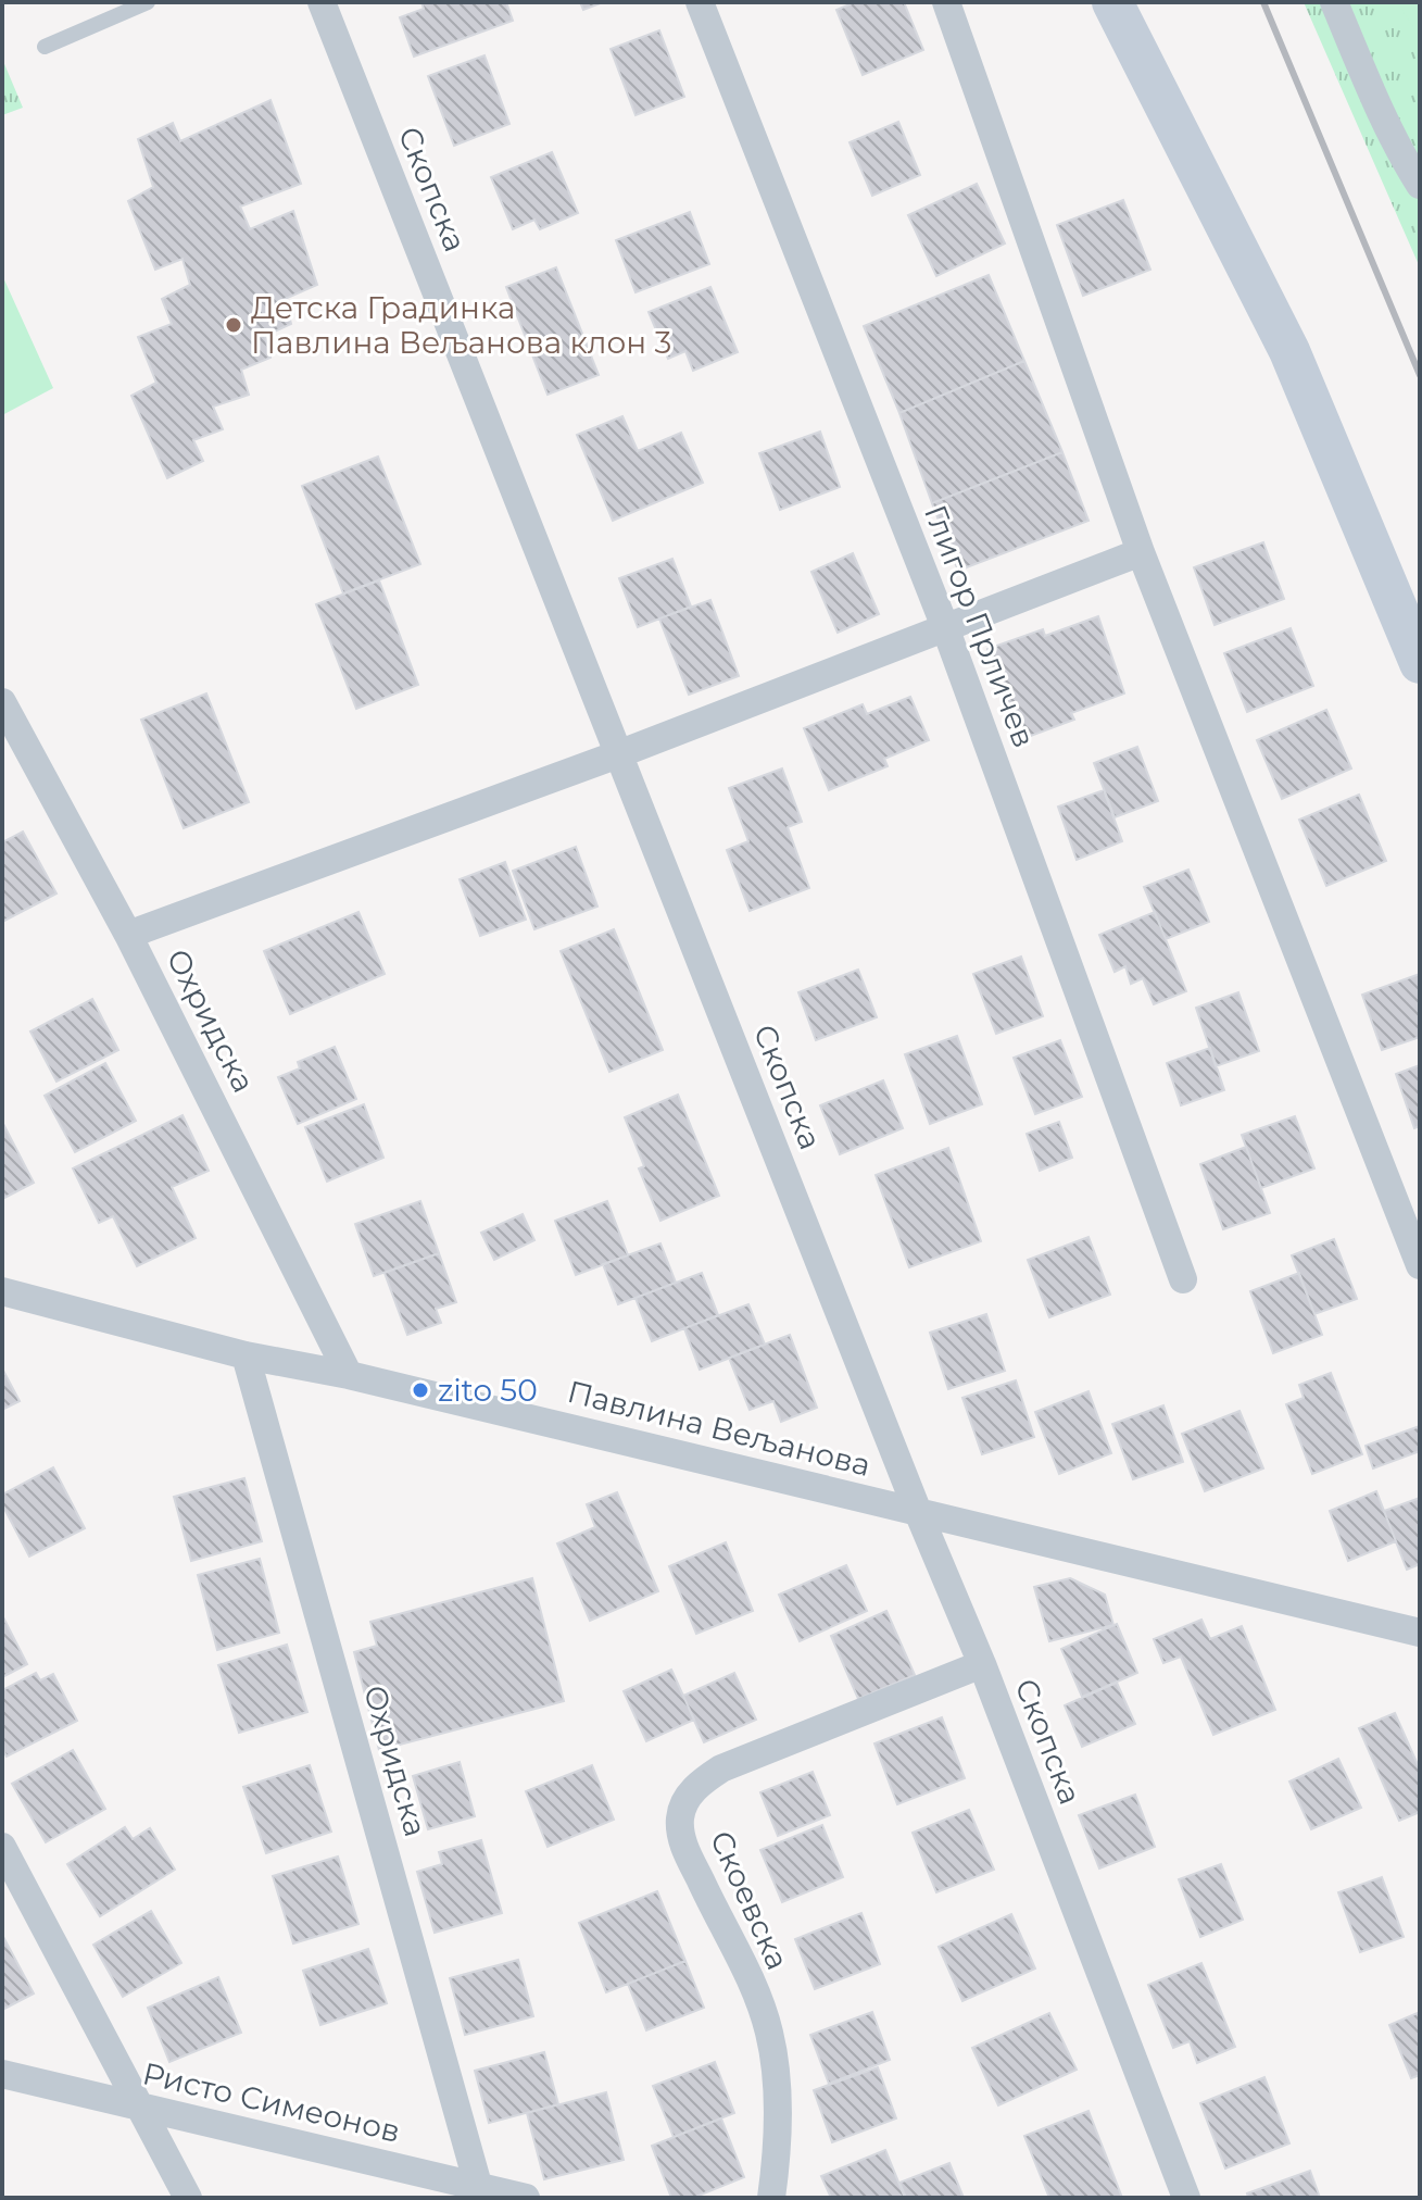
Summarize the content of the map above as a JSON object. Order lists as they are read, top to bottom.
{
  "streets": {
    "street": [
      "Скопска",
      "Глигор Прличев",
      "Охридска",
      "Павлина Вељанова",
      "Скоевска",
      "Ристо Симеонов"
    ]
  },
  "crossings": [
    ["Скопска", "Павлина Вељанова"],
    ["Скопска", "Скоевска"],
    ["Охридска", "Павлина Вељанова"],
    ["Охридска", "Ристо Симеонов"]
  ],
  "places": ["Детска Градинка Павлина Вељанова клон 3", "zito 50"]
}
